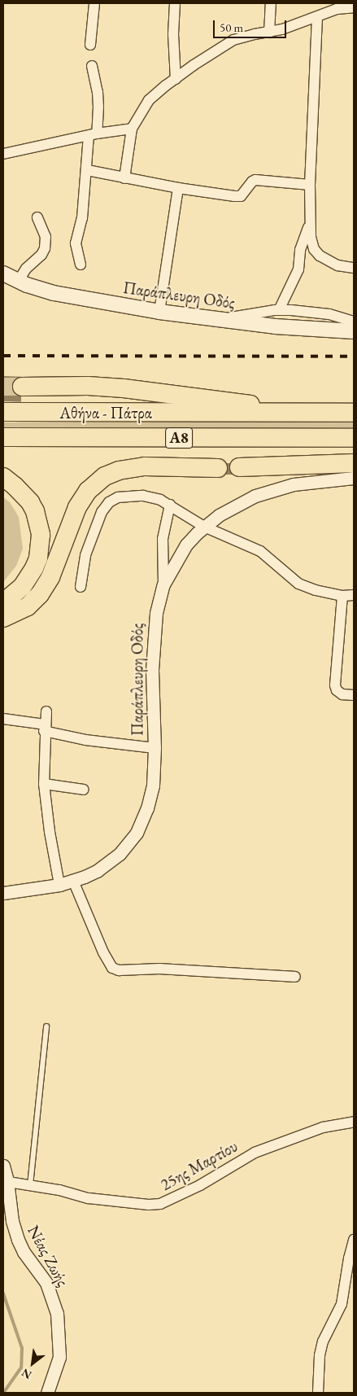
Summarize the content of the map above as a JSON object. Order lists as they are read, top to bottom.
{
  "streets": {
    "highway": ["Αθήνα - Πάτρα", "Α8"],
    "main road": ["Παράπλευρη Οδός"],
    "street": ["25ης Μαρτίου", "Νέας Ζωής"]
  },
  "crossings": [
    ["25ης Μαρτίου", "Νέας Ζωής"]
  ],
  "scale_bar": "50 m",
  "north": "bottom left"
}
